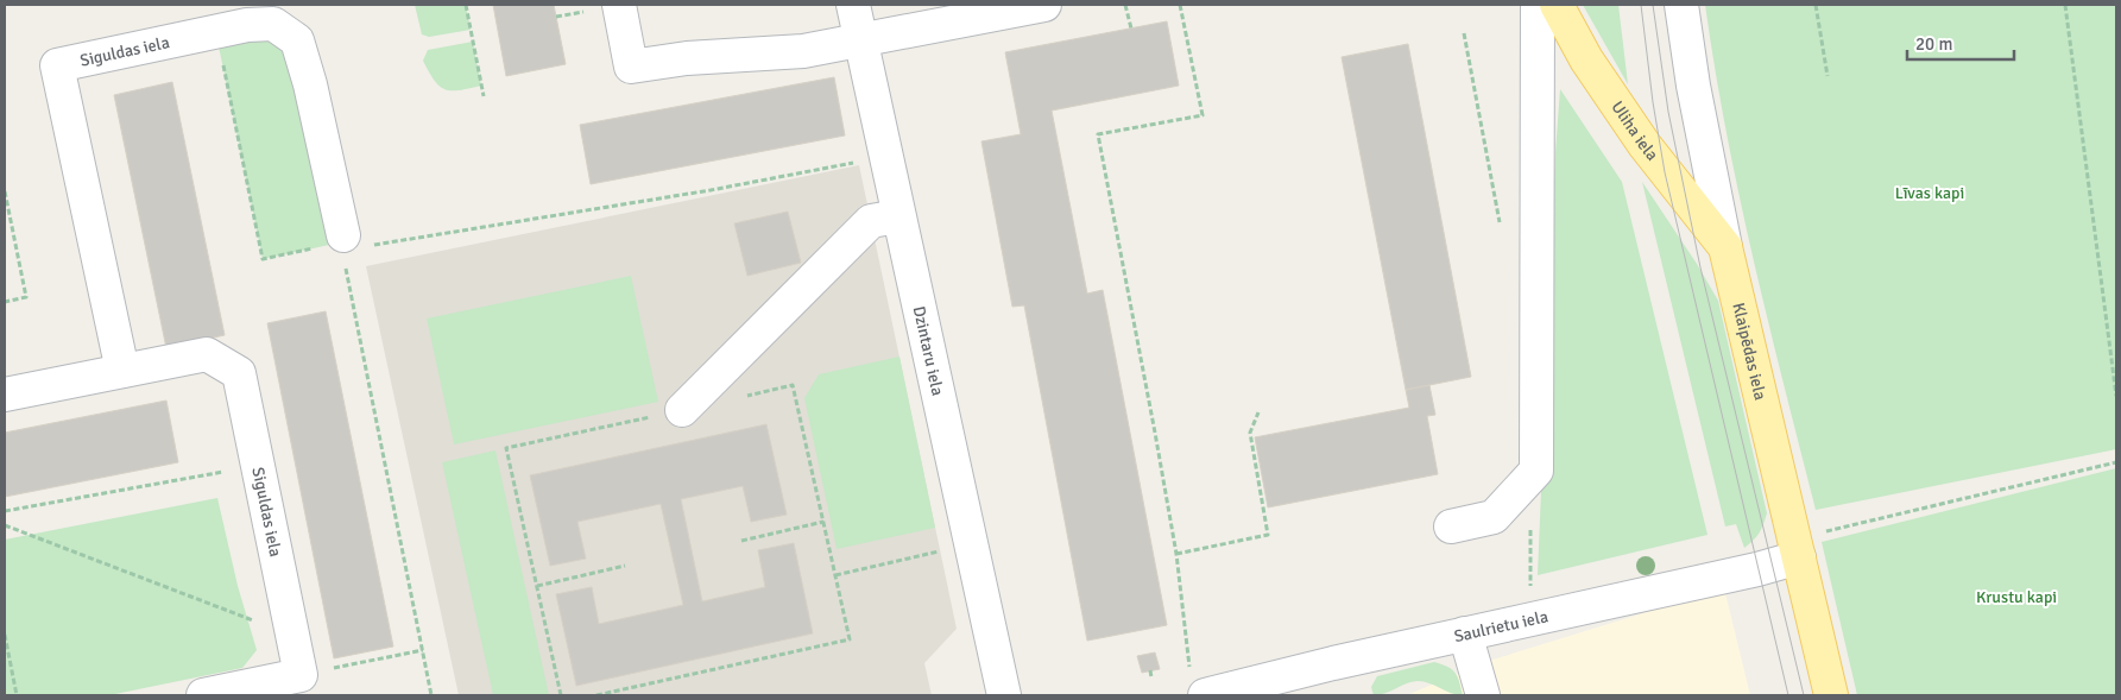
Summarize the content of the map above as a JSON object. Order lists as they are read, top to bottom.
{
  "streets": {
    "main road": ["Uliha iela", "Klaipēdas iela"],
    "street": ["Siguldas iela", "Dzintaru iela", "Saulrietu iela"]
  },
  "crossings": [
    ["Uliha iela", "Klaipēdas iela"],
    ["Klaipēdas iela", "Saulrietu iela"]
  ],
  "parks": ["Līvas kapi", "Krustu kapi"],
  "scale_bar": "20 m"
}
